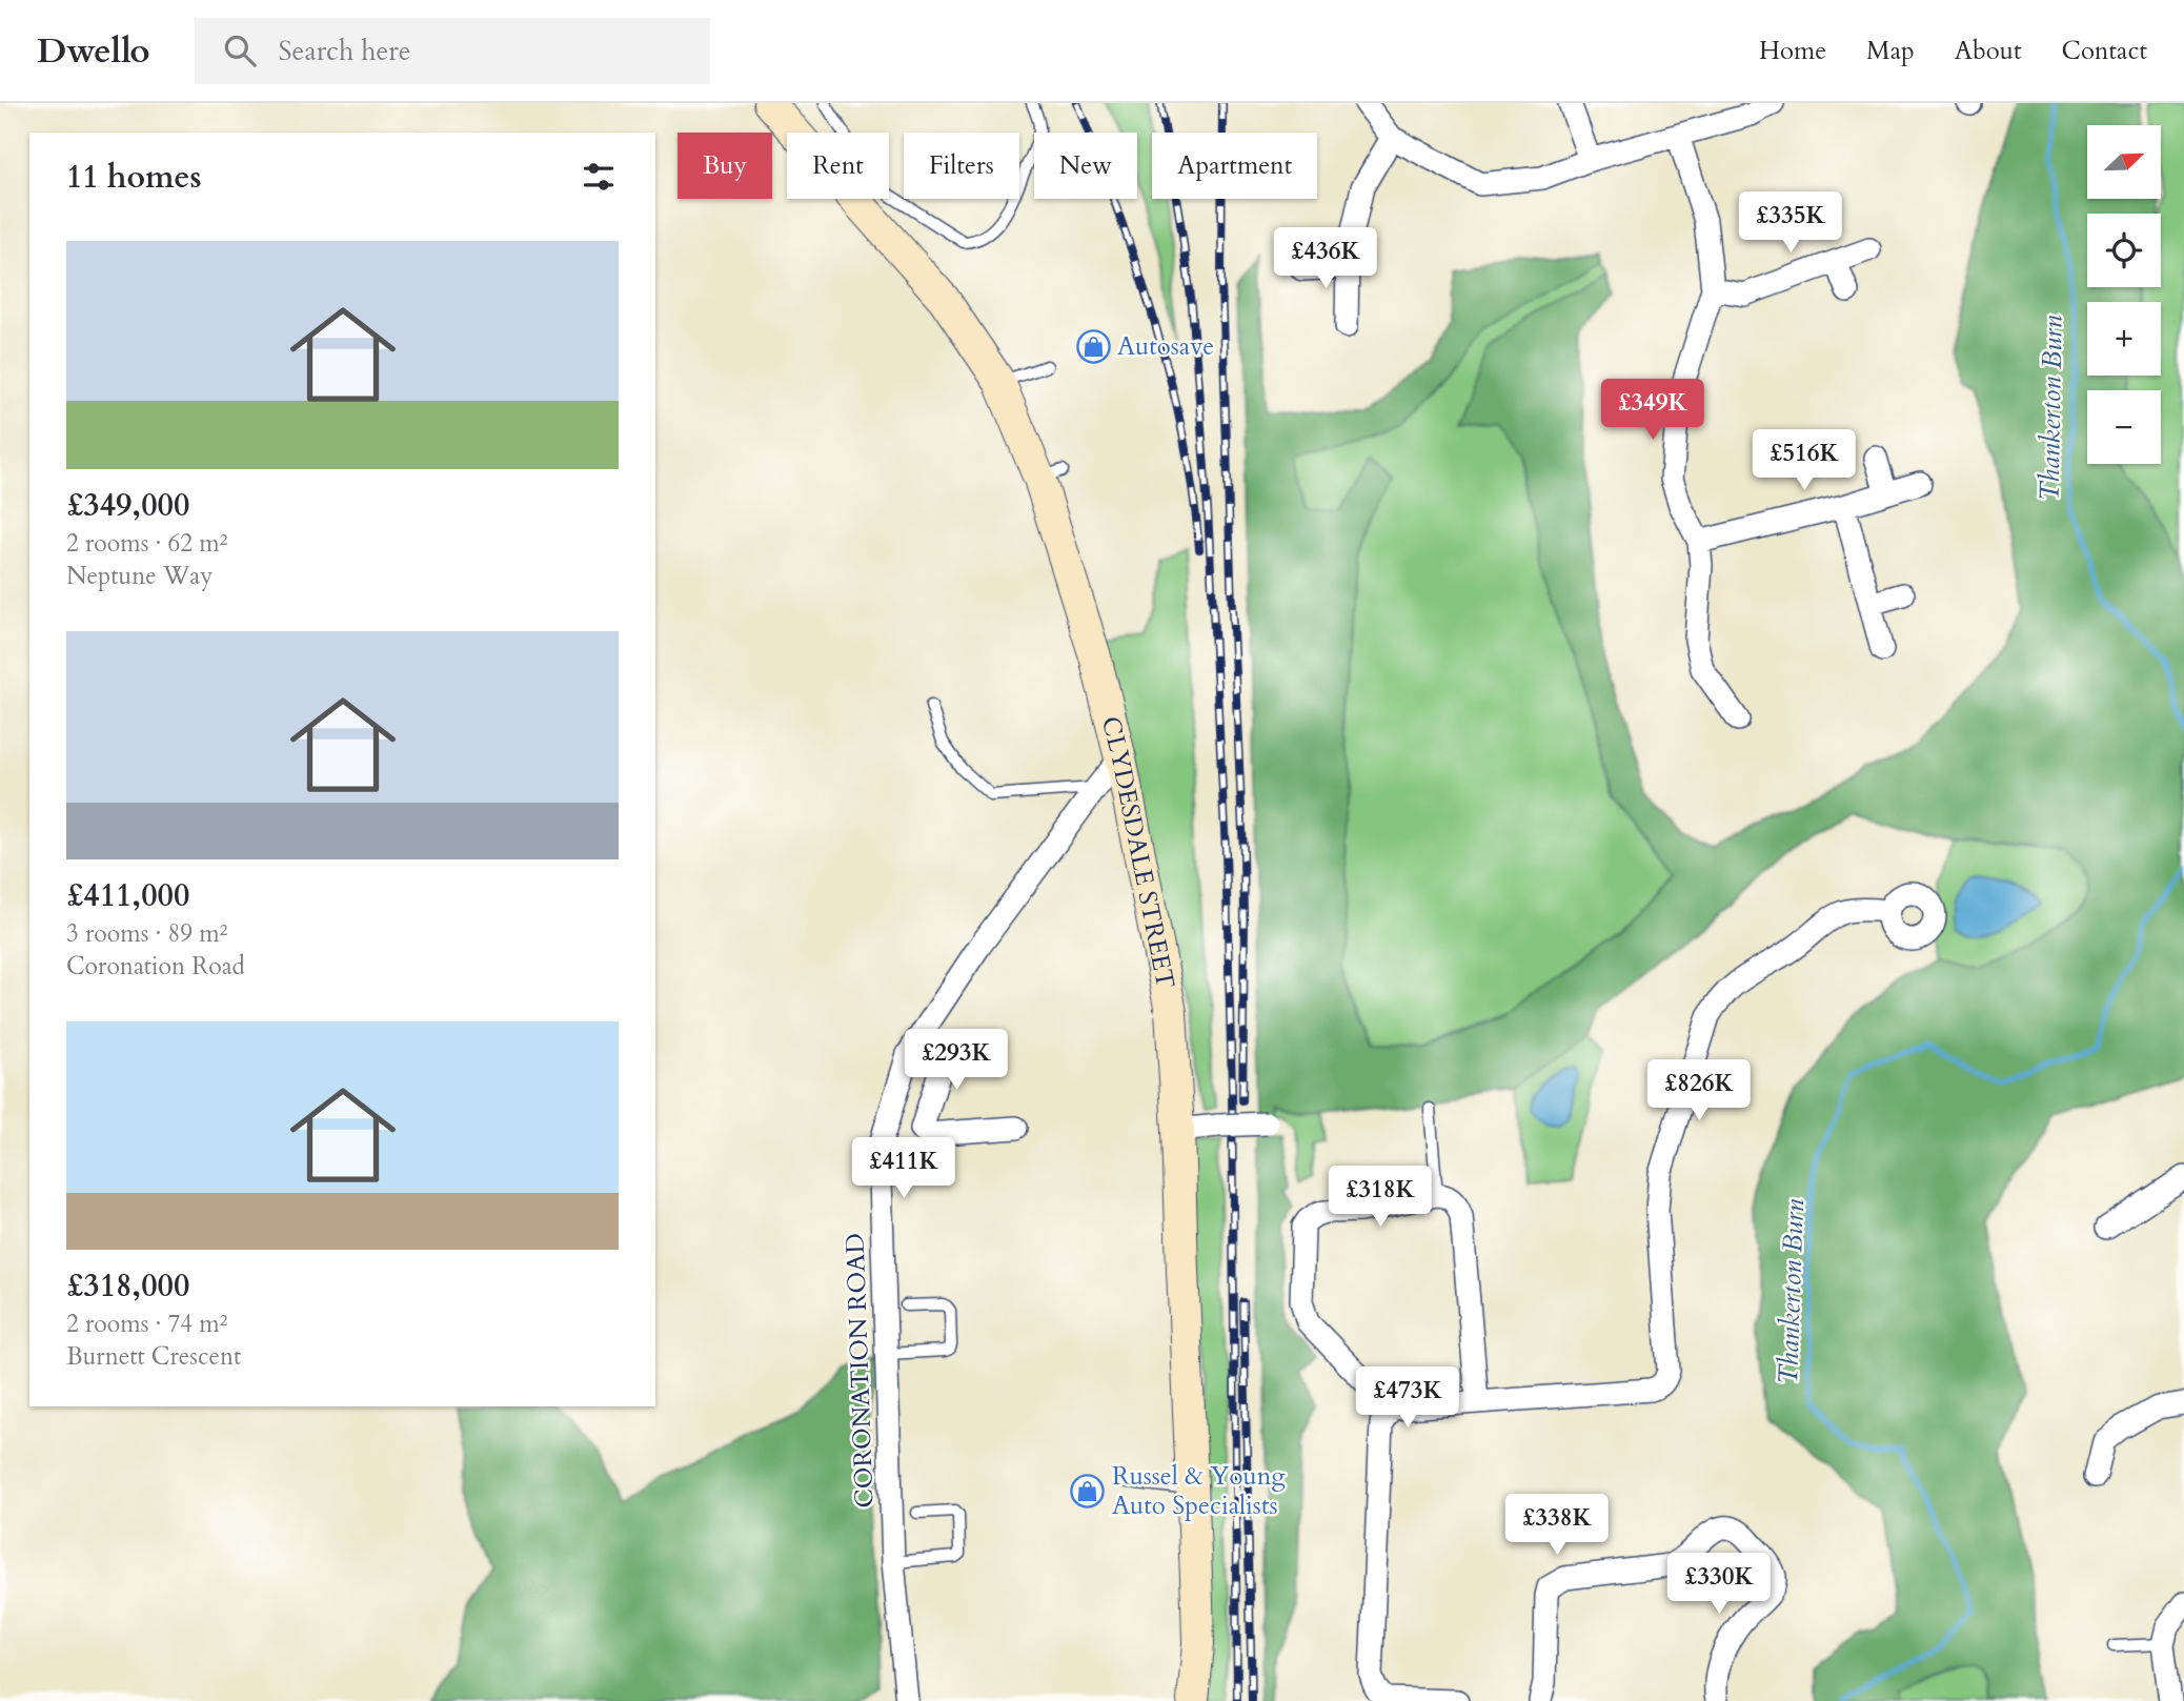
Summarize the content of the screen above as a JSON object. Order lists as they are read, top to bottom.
{
  "streets": {
    "main road": ["CLYDESDALE STREET"],
    "street": ["CORONATION ROAD"]
  },
  "crossings": [
    ["CLYDESDALE STREET", "CORONATION ROAD"]
  ],
  "water": ["Thankerton Burn"],
  "places": {
    "shop": ["Autosave", "Russel & Young Auto Specialists"]
  },
  "north": "top right",
  "page": {
    "header": "Dwello",
    "search": "Search here",
    "nav": [
      "Home",
      "Map",
      "About",
      "Contact"
    ],
    "map_buttons": ["+", "−"],
    "chip": [
      "Buy",
      "Rent",
      "Filters",
      "New",
      "Apartment"
    ],
    "heading": "11 homes",
    "price": [
      "£335K",
      "£436K",
      "£349K",
      "£516K",
      "£293K",
      "£826K",
      "£411K",
      "£318K",
      "£473K",
      "£338K",
      "£330K"
    ],
    "list": [
      {
        "name": "£349,000",
        "note": "2 rooms · 62 m² · Neptune Way"
      },
      {
        "name": "£411,000",
        "note": "3 rooms · 89 m² · Coronation Road"
      },
      {
        "name": "£318,000",
        "note": "2 rooms · 74 m² · Burnett Crescent"
      }
    ]
  }
}
